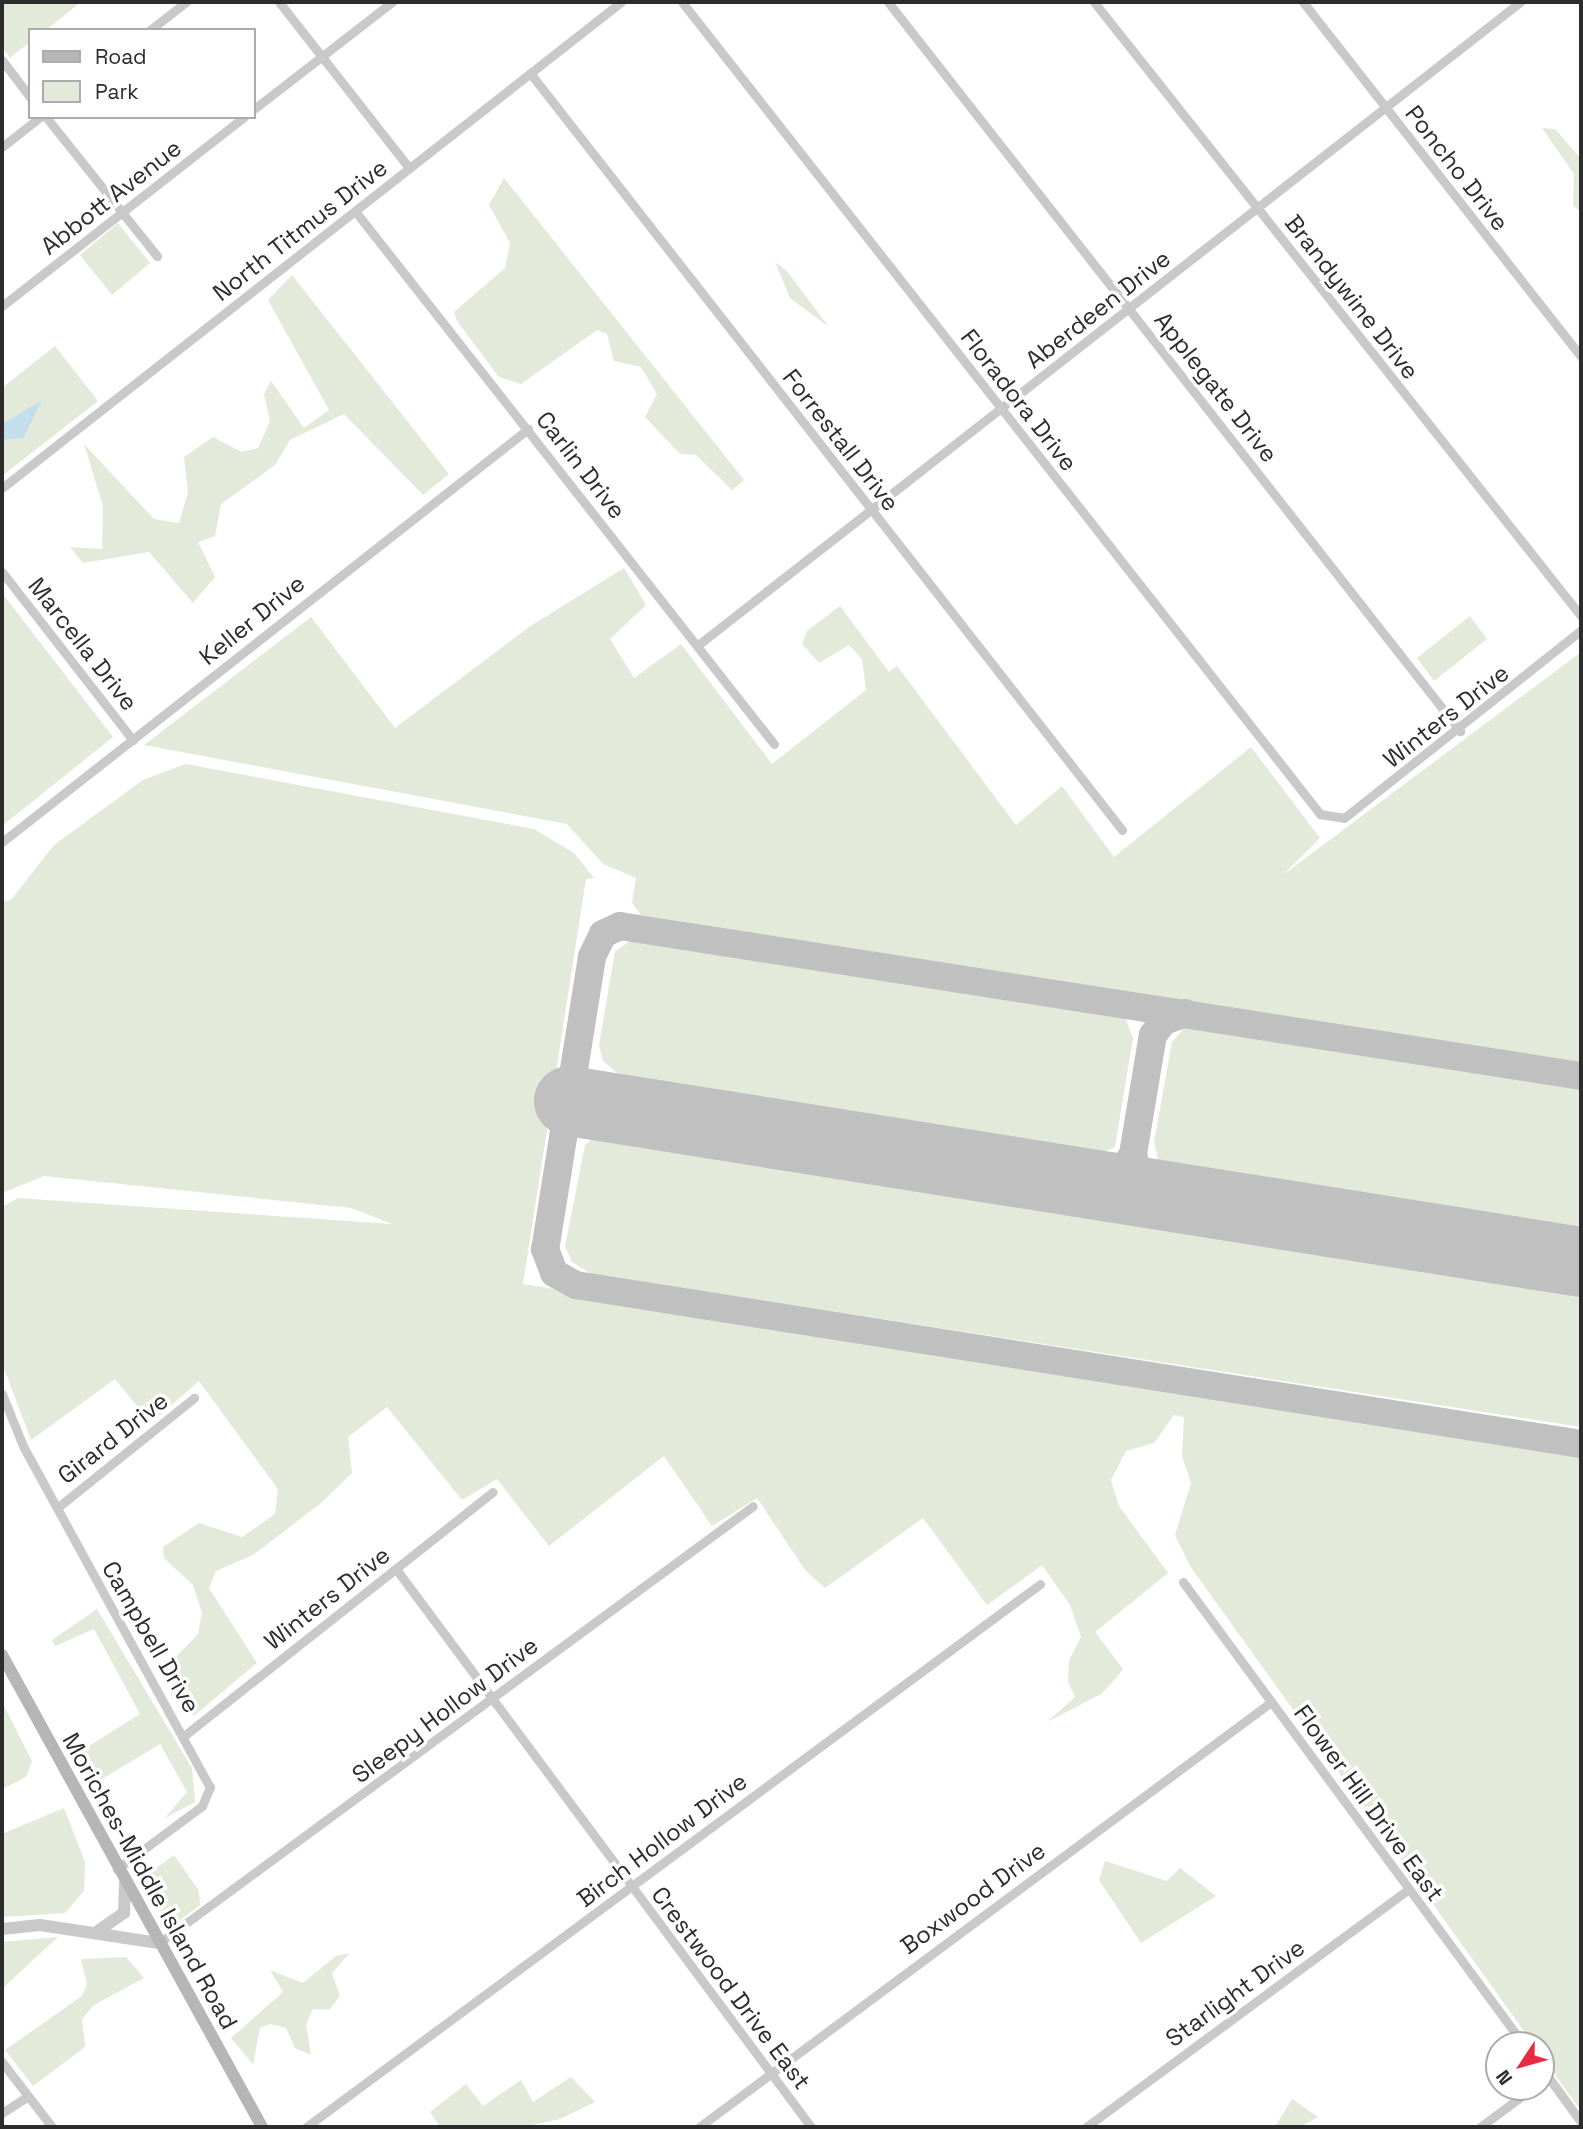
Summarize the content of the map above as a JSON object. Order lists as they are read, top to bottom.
{
  "streets": {
    "main road": ["Moriches-Middle Island Road"],
    "street": [
      "Poncho Drive",
      "Abbott Avenue",
      "North Titmus Drive",
      "Brandywine Drive",
      "Aberdeen Drive",
      "Applegate Drive",
      "Floradora Drive",
      "Forrestall Drive",
      "Carlin Drive",
      "Keller Drive",
      "Marcella Drive",
      "Winters Drive",
      "Girard Drive",
      "Campbell Drive",
      "Sleepy Hollow Drive",
      "Flower Hill Drive East",
      "Birch Hollow Drive",
      "Boxwood Drive",
      "Crestwood Drive East",
      "Starlight Drive"
    ]
  },
  "crossings": [
    ["Poncho Drive", "Aberdeen Drive"],
    ["North Titmus Drive", "Forrestall Drive"],
    ["North Titmus Drive", "Carlin Drive"],
    ["Brandywine Drive", "Aberdeen Drive"],
    ["Aberdeen Drive", "Applegate Drive"],
    ["Aberdeen Drive", "Floradora Drive"],
    ["Aberdeen Drive", "Forrestall Drive"],
    ["Aberdeen Drive", "Carlin Drive"],
    ["Applegate Drive", "Winters Drive"],
    ["Floradora Drive", "Winters Drive"],
    ["Carlin Drive", "Keller Drive"],
    ["Keller Drive", "Marcella Drive"],
    ["Winters Drive", "Campbell Drive"],
    ["Winters Drive", "Crestwood Drive East"],
    ["Girard Drive", "Campbell Drive"],
    ["Campbell Drive", "Moriches-Middle Island Road"],
    ["Sleepy Hollow Drive", "Moriches-Middle Island Road"],
    ["Sleepy Hollow Drive", "Crestwood Drive East"],
    ["Flower Hill Drive East", "Boxwood Drive"],
    ["Flower Hill Drive East", "Starlight Drive"],
    ["Birch Hollow Drive", "Crestwood Drive East"],
    ["Boxwood Drive", "Crestwood Drive East"]
  ],
  "legend": ["Road", "Park"],
  "north": "bottom left"
}
